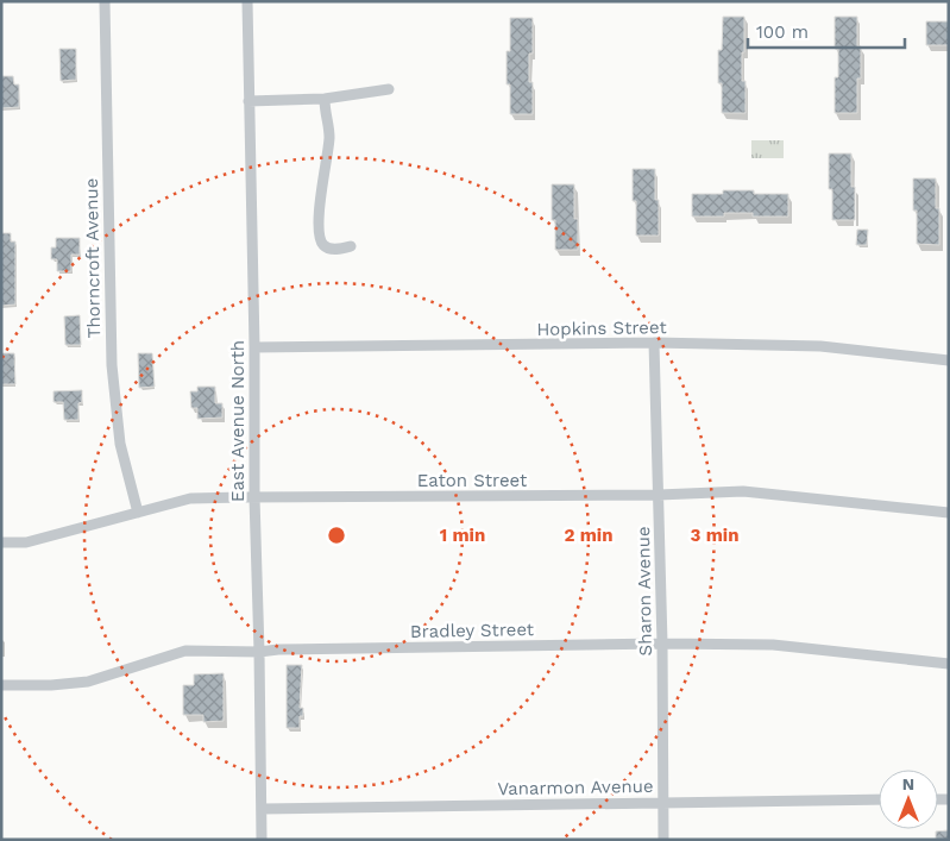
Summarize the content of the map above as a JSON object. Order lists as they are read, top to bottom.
{
  "streets": {
    "street": [
      "Thorncroft Avenue",
      "Hopkins Street",
      "East Avenue North",
      "Eaton Street",
      "Sharon Avenue",
      "Bradley Street",
      "Vanarmon Avenue"
    ]
  },
  "crossings": [
    ["Thorncroft Avenue", "Eaton Street"],
    ["Hopkins Street", "East Avenue North"],
    ["Hopkins Street", "Sharon Avenue"],
    ["East Avenue North", "Eaton Street"],
    ["East Avenue North", "Bradley Street"],
    ["East Avenue North", "Vanarmon Avenue"],
    ["Eaton Street", "Sharon Avenue"],
    ["Sharon Avenue", "Bradley Street"],
    ["Sharon Avenue", "Vanarmon Avenue"]
  ],
  "scale_bar": "100 m",
  "north": "top",
  "rings": ["1 min", "2 min", "3 min"]
}
